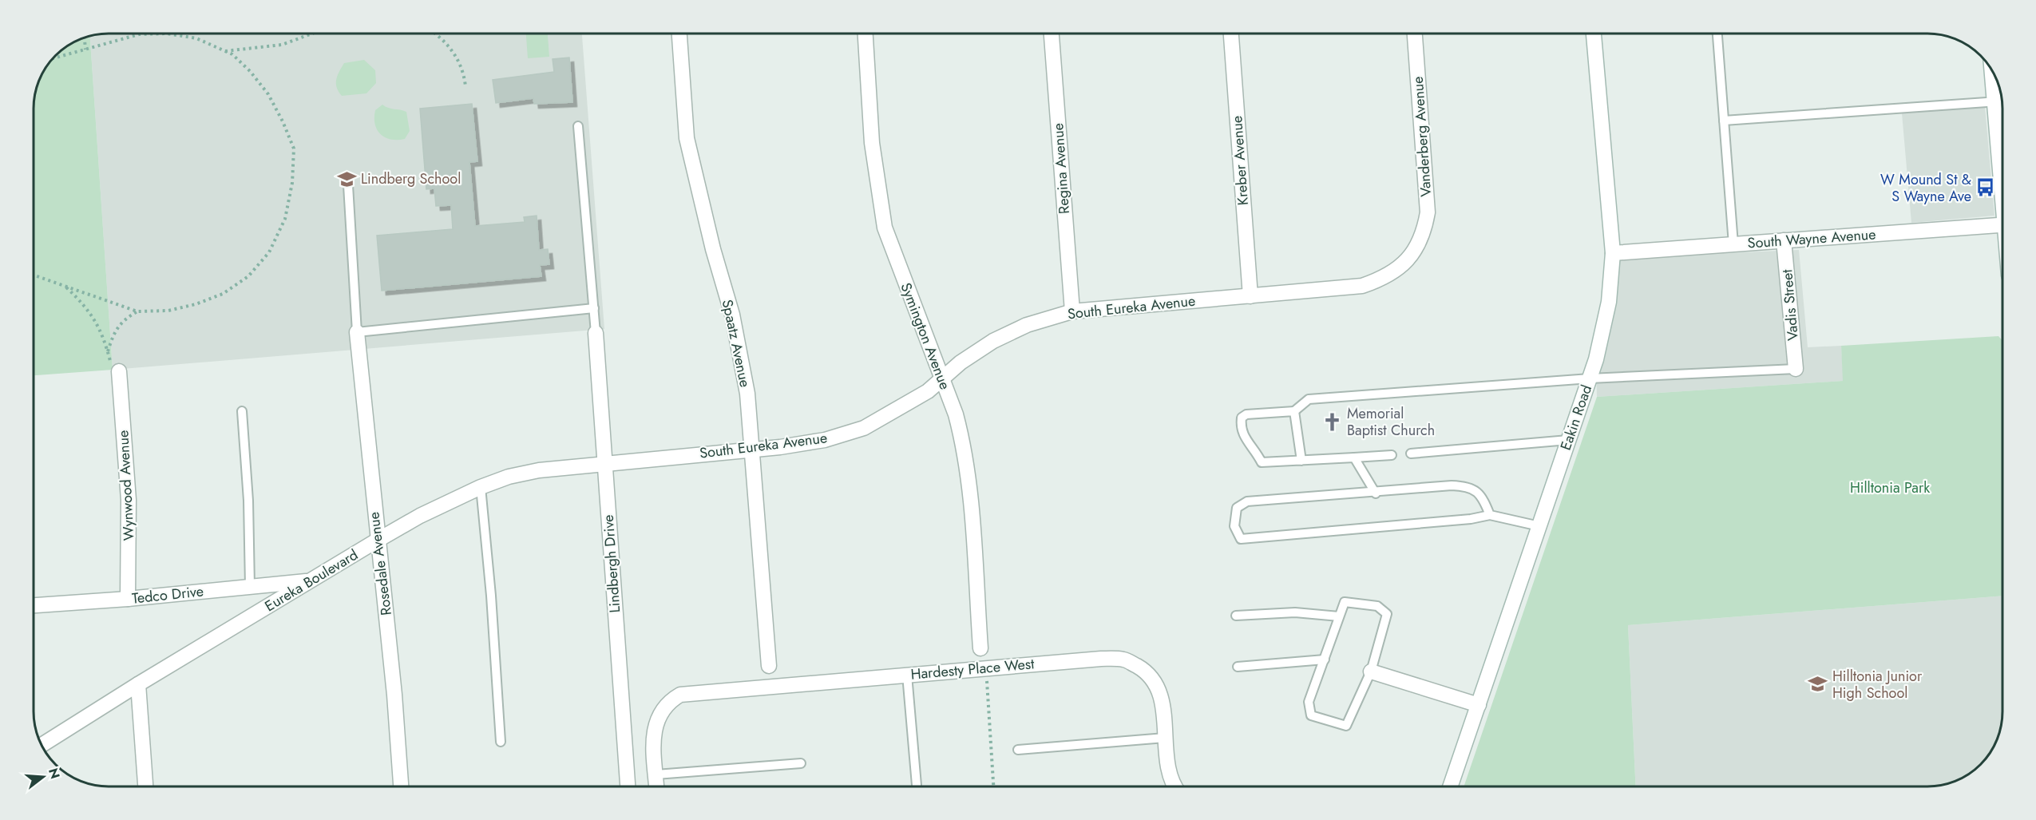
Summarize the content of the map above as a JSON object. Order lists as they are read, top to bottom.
{
  "streets": {
    "street": [
      "Vanderberg Avenue",
      "Kreber Avenue",
      "Regina Avenue",
      "South Wayne Avenue",
      "Vadis Street",
      "South Eureka Avenue",
      "Symington Avenue",
      "Spaatz Avenue",
      "Eakin Road",
      "Wynwood Avenue",
      "Rosedale Avenue",
      "Lindbergh Drive",
      "Eureka Boulevard",
      "Tedco Drive",
      "Hardesty Place West"
    ]
  },
  "crossings": [
    ["Vanderberg Avenue", "South Eureka Avenue"],
    ["Kreber Avenue", "South Eureka Avenue"],
    ["Regina Avenue", "South Eureka Avenue"],
    ["South Wayne Avenue", "Vadis Street"],
    ["South Wayne Avenue", "Eakin Road"],
    ["South Eureka Avenue", "Symington Avenue"],
    ["South Eureka Avenue", "Spaatz Avenue"],
    ["South Eureka Avenue", "Lindbergh Drive"],
    ["South Eureka Avenue", "Eureka Boulevard"],
    ["Wynwood Avenue", "Tedco Drive"],
    ["Rosedale Avenue", "Eureka Boulevard"],
    ["Lindbergh Drive", "Eureka Boulevard"],
    ["Eureka Boulevard", "Tedco Drive"]
  ],
  "parks": ["Hilltonia Park"],
  "places": {
    "school or university": ["Lindberg School", "Hilltonia Junior High School"],
    "bus stop": ["W Mound St & S Wayne Ave"],
    "church": ["Memorial Baptist Church"]
  },
  "north": "right"
}
